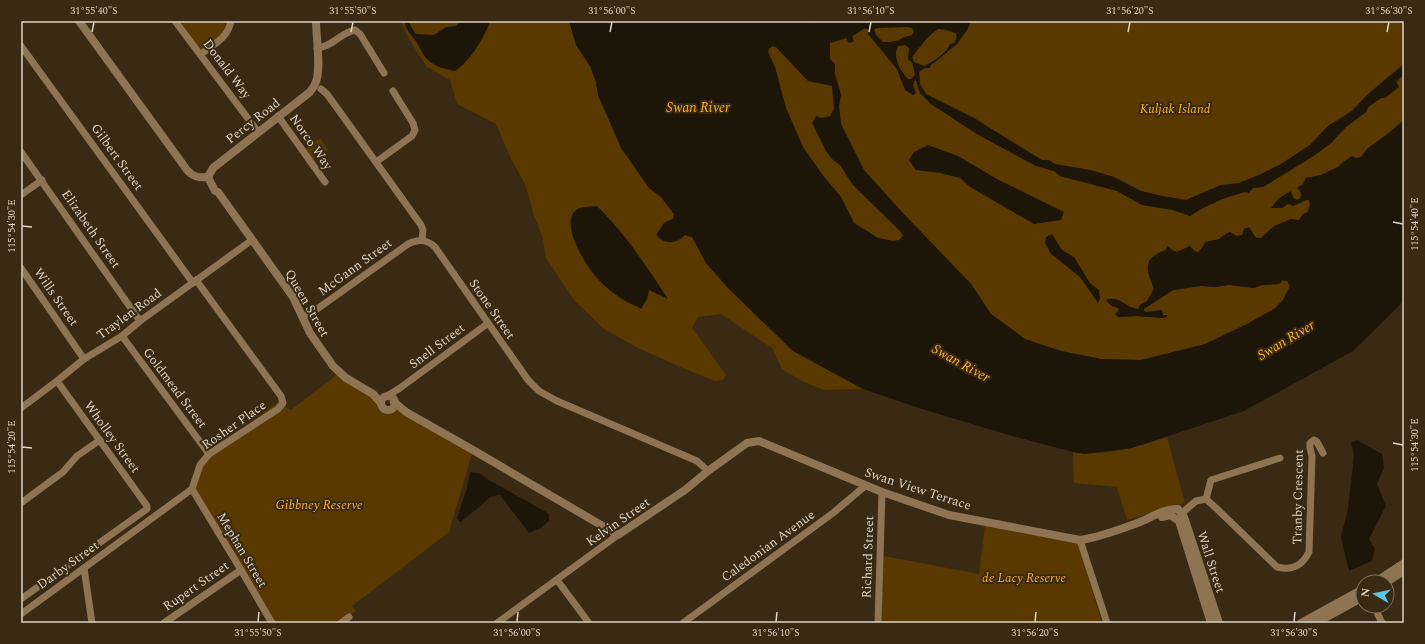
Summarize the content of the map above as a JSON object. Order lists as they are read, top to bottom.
{
  "streets": {
    "street": [
      "Donald Way",
      "Percy Road",
      "Norco Way",
      "Gilbert Street",
      "Elizabeth Street",
      "McGann Street",
      "Wills Street",
      "Queen Street",
      "Stone Street",
      "Traylen Road",
      "Snell Street",
      "Goldmead Street",
      "Rosher Place",
      "Wholley Street",
      "Swan View Terrace",
      "Tranby Crescent",
      "Kelvin Street",
      "Caledonian Avenue",
      "Mephan Street",
      "Richard Street",
      "Wall Street",
      "Darby Street",
      "Rupert Street"
    ]
  },
  "crossings": [
    ["Donald Way", "Percy Road"],
    ["Percy Road", "Norco Way"],
    ["Percy Road", "Queen Street"],
    ["Gilbert Street", "Traylen Road"],
    ["Gilbert Street", "Rosher Place"],
    ["Elizabeth Street", "Traylen Road"],
    ["McGann Street", "Queen Street"],
    ["McGann Street", "Stone Street"],
    ["Wills Street", "Traylen Road"],
    ["Queen Street", "Traylen Road"],
    ["Queen Street", "Snell Street"],
    ["Queen Street", "Kelvin Street"],
    ["Stone Street", "Snell Street"],
    ["Stone Street", "Kelvin Street"],
    ["Traylen Road", "Goldmead Street"],
    ["Traylen Road", "Wholley Street"],
    ["Goldmead Street", "Rosher Place"],
    ["Rosher Place", "Mephan Street"],
    ["Rosher Place", "Darby Street"],
    ["Wholley Street", "Darby Street"],
    ["Swan View Terrace", "Kelvin Street"],
    ["Swan View Terrace", "Caledonian Avenue"],
    ["Swan View Terrace", "Richard Street"],
    ["Swan View Terrace", "Wall Street"],
    ["Mephan Street", "Darby Street"],
    ["Mephan Street", "Rupert Street"]
  ],
  "water": ["Swan River"],
  "parks": ["Kuljak Island", "Gibbney Reserve", "de Lacy Reserve"],
  "north": "left",
  "coordinates": [
    "31°55'40\"S",
    "31°55'50\"S",
    "31°56'00\"S",
    "31°56'10\"S",
    "31°56'20\"S",
    "31°56'30\"S",
    "115°54'40\"E",
    "115°54'30\"E",
    "115°54'20\"E"
  ]
}
